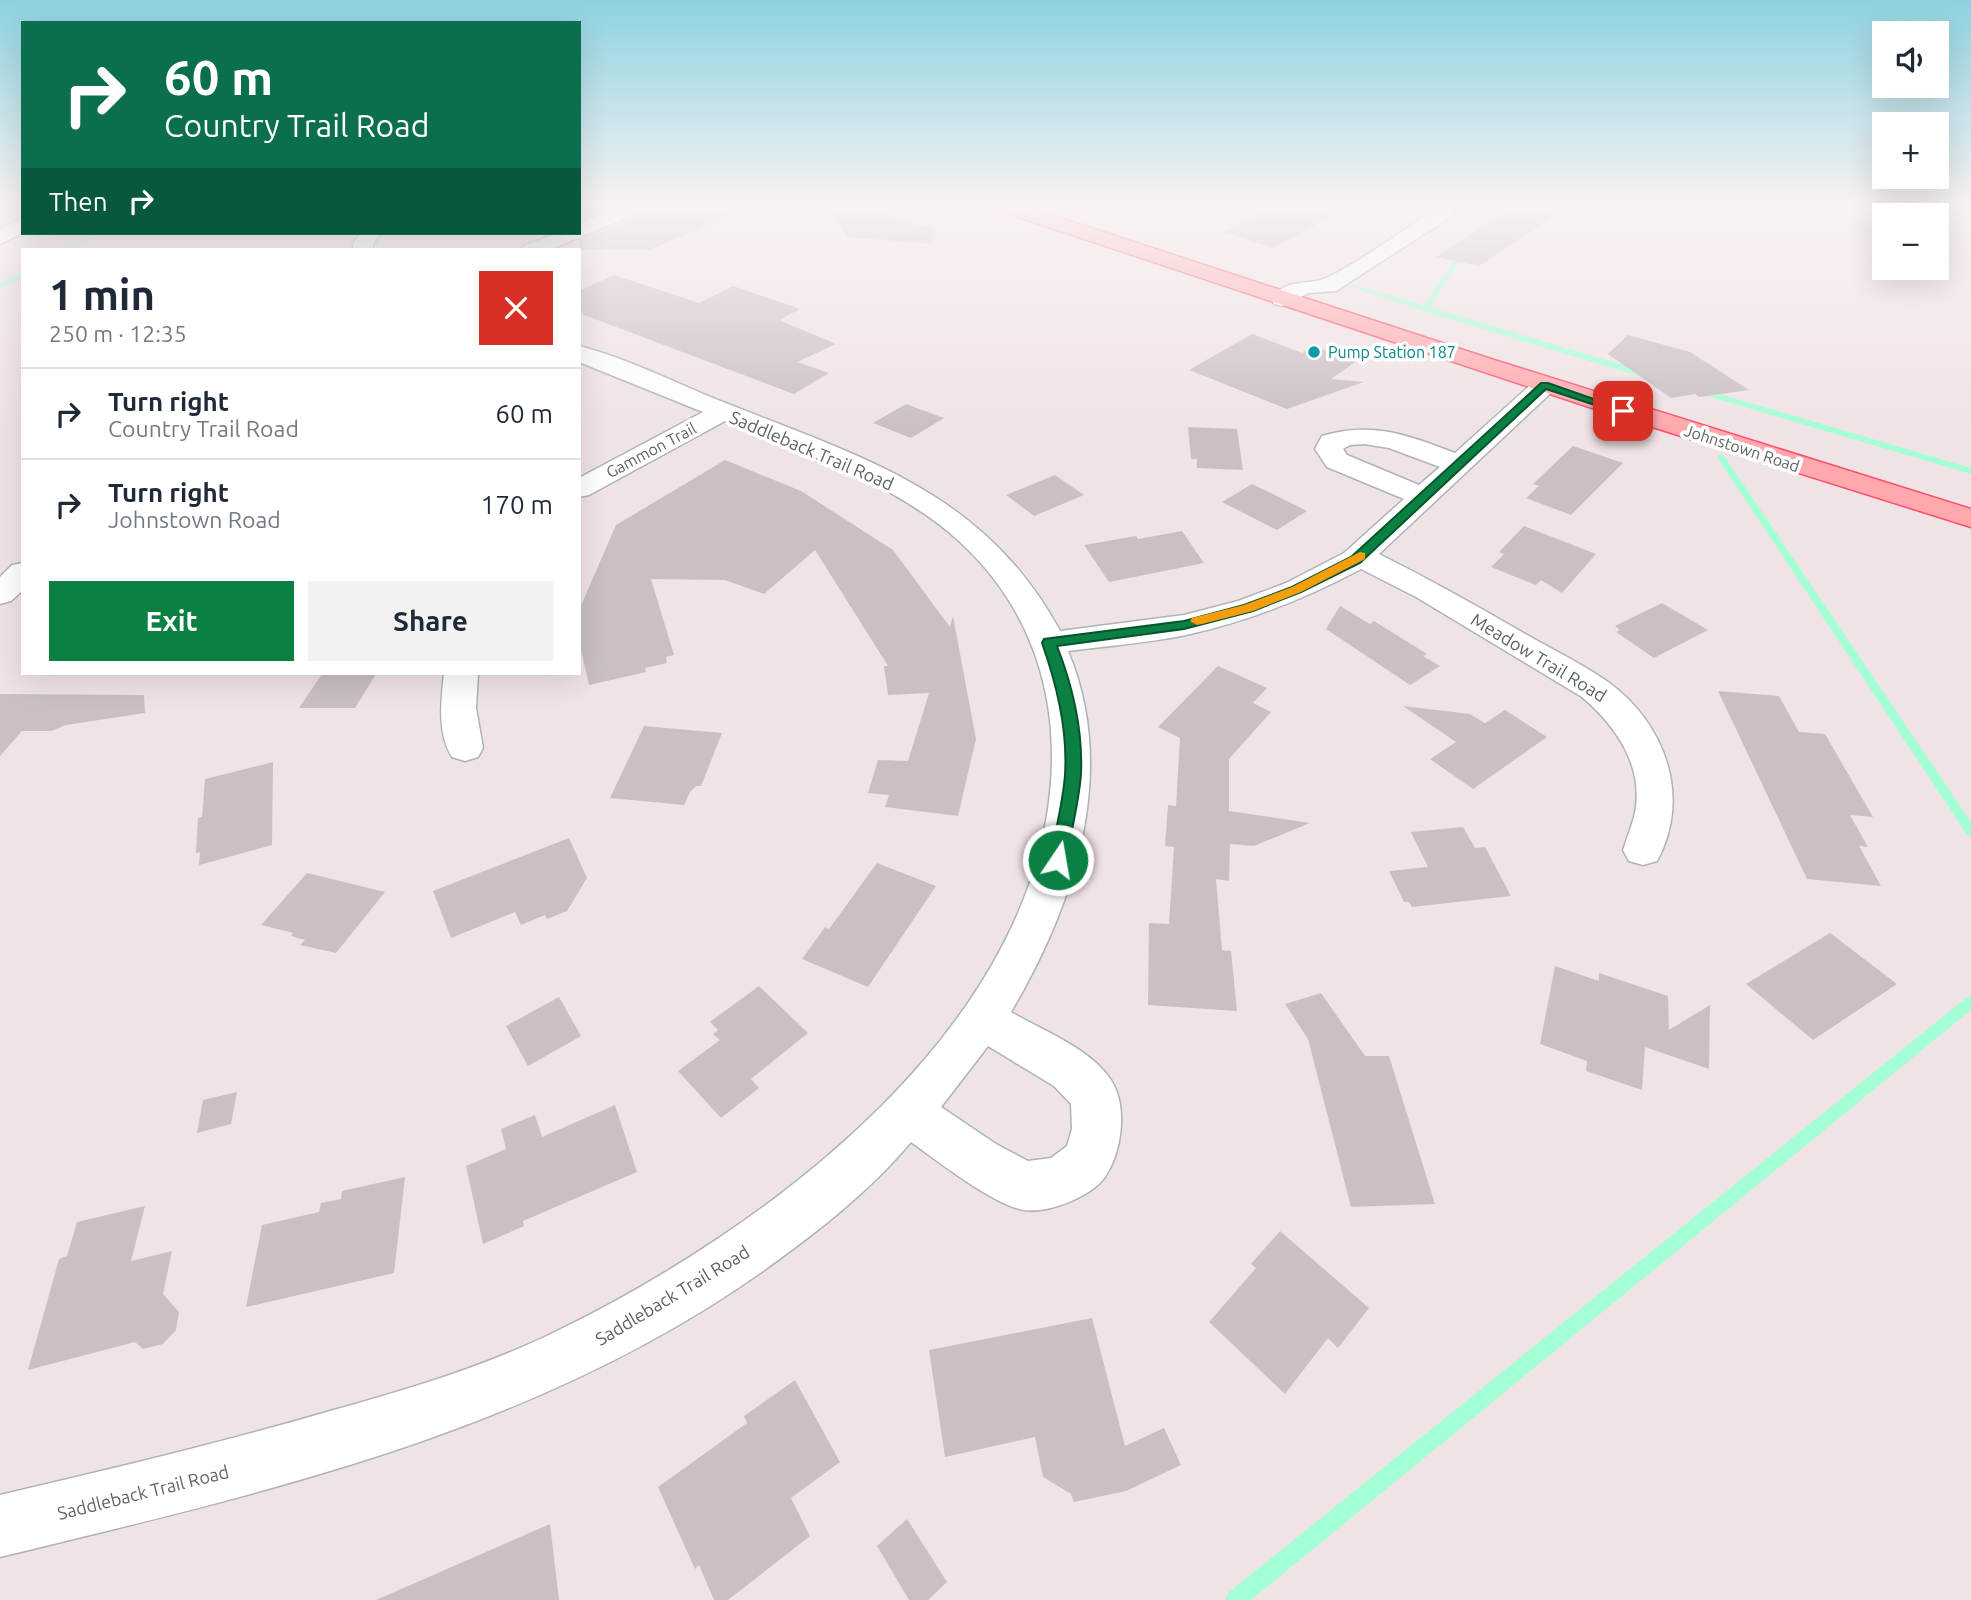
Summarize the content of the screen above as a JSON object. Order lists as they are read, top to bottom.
{
  "streets": {
    "main road": ["Johnstown Road"],
    "street": ["Gammon Trail", "Saddleback Trail Road", "Meadow Trail Road"]
  },
  "crossings": [
    ["Gammon Trail", "Saddleback Trail Road"]
  ],
  "places": ["Pump Station 187"],
  "page": {
    "map_buttons": ["+", "−"],
    "turn": ["60 m", "Country Trail Road"],
    "then": "Then",
    "heading": ["1 min", "250 m · 12:35"],
    "list": [
      {
        "name": "Turn right",
        "note": "Country Trail Road",
        "value": "60 m"
      },
      {
        "name": "Turn right",
        "note": "Johnstown Road",
        "value": "170 m"
      }
    ],
    "buttons": ["Exit", "Share"]
  }
}
